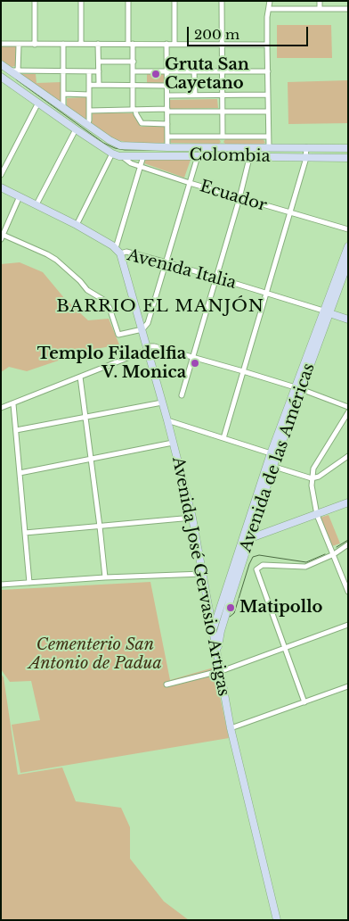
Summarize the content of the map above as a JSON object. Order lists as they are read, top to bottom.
{
  "streets": {
    "main road": [
      "Colombia",
      "Avenida Italia",
      "Avenida de las Américas",
      "Avenida José Gervasio Artigas"
    ],
    "street": ["Ecuador"]
  },
  "crossings": [
    ["Colombia", "Ecuador"],
    ["Avenida Italia", "Avenida de las Américas"],
    ["Avenida Italia", "Avenida José Gervasio Artigas"],
    ["Avenida de las Américas", "Avenida José Gervasio Artigas"]
  ],
  "districts": ["BARRIO EL MANJÓN"],
  "parks": ["Cementerio San Antonio de Padua"],
  "places": ["Gruta San Cayetano", "Templo Filadelfia V. Monica", "Matipollo"],
  "scale_bar": "200 m"
}
